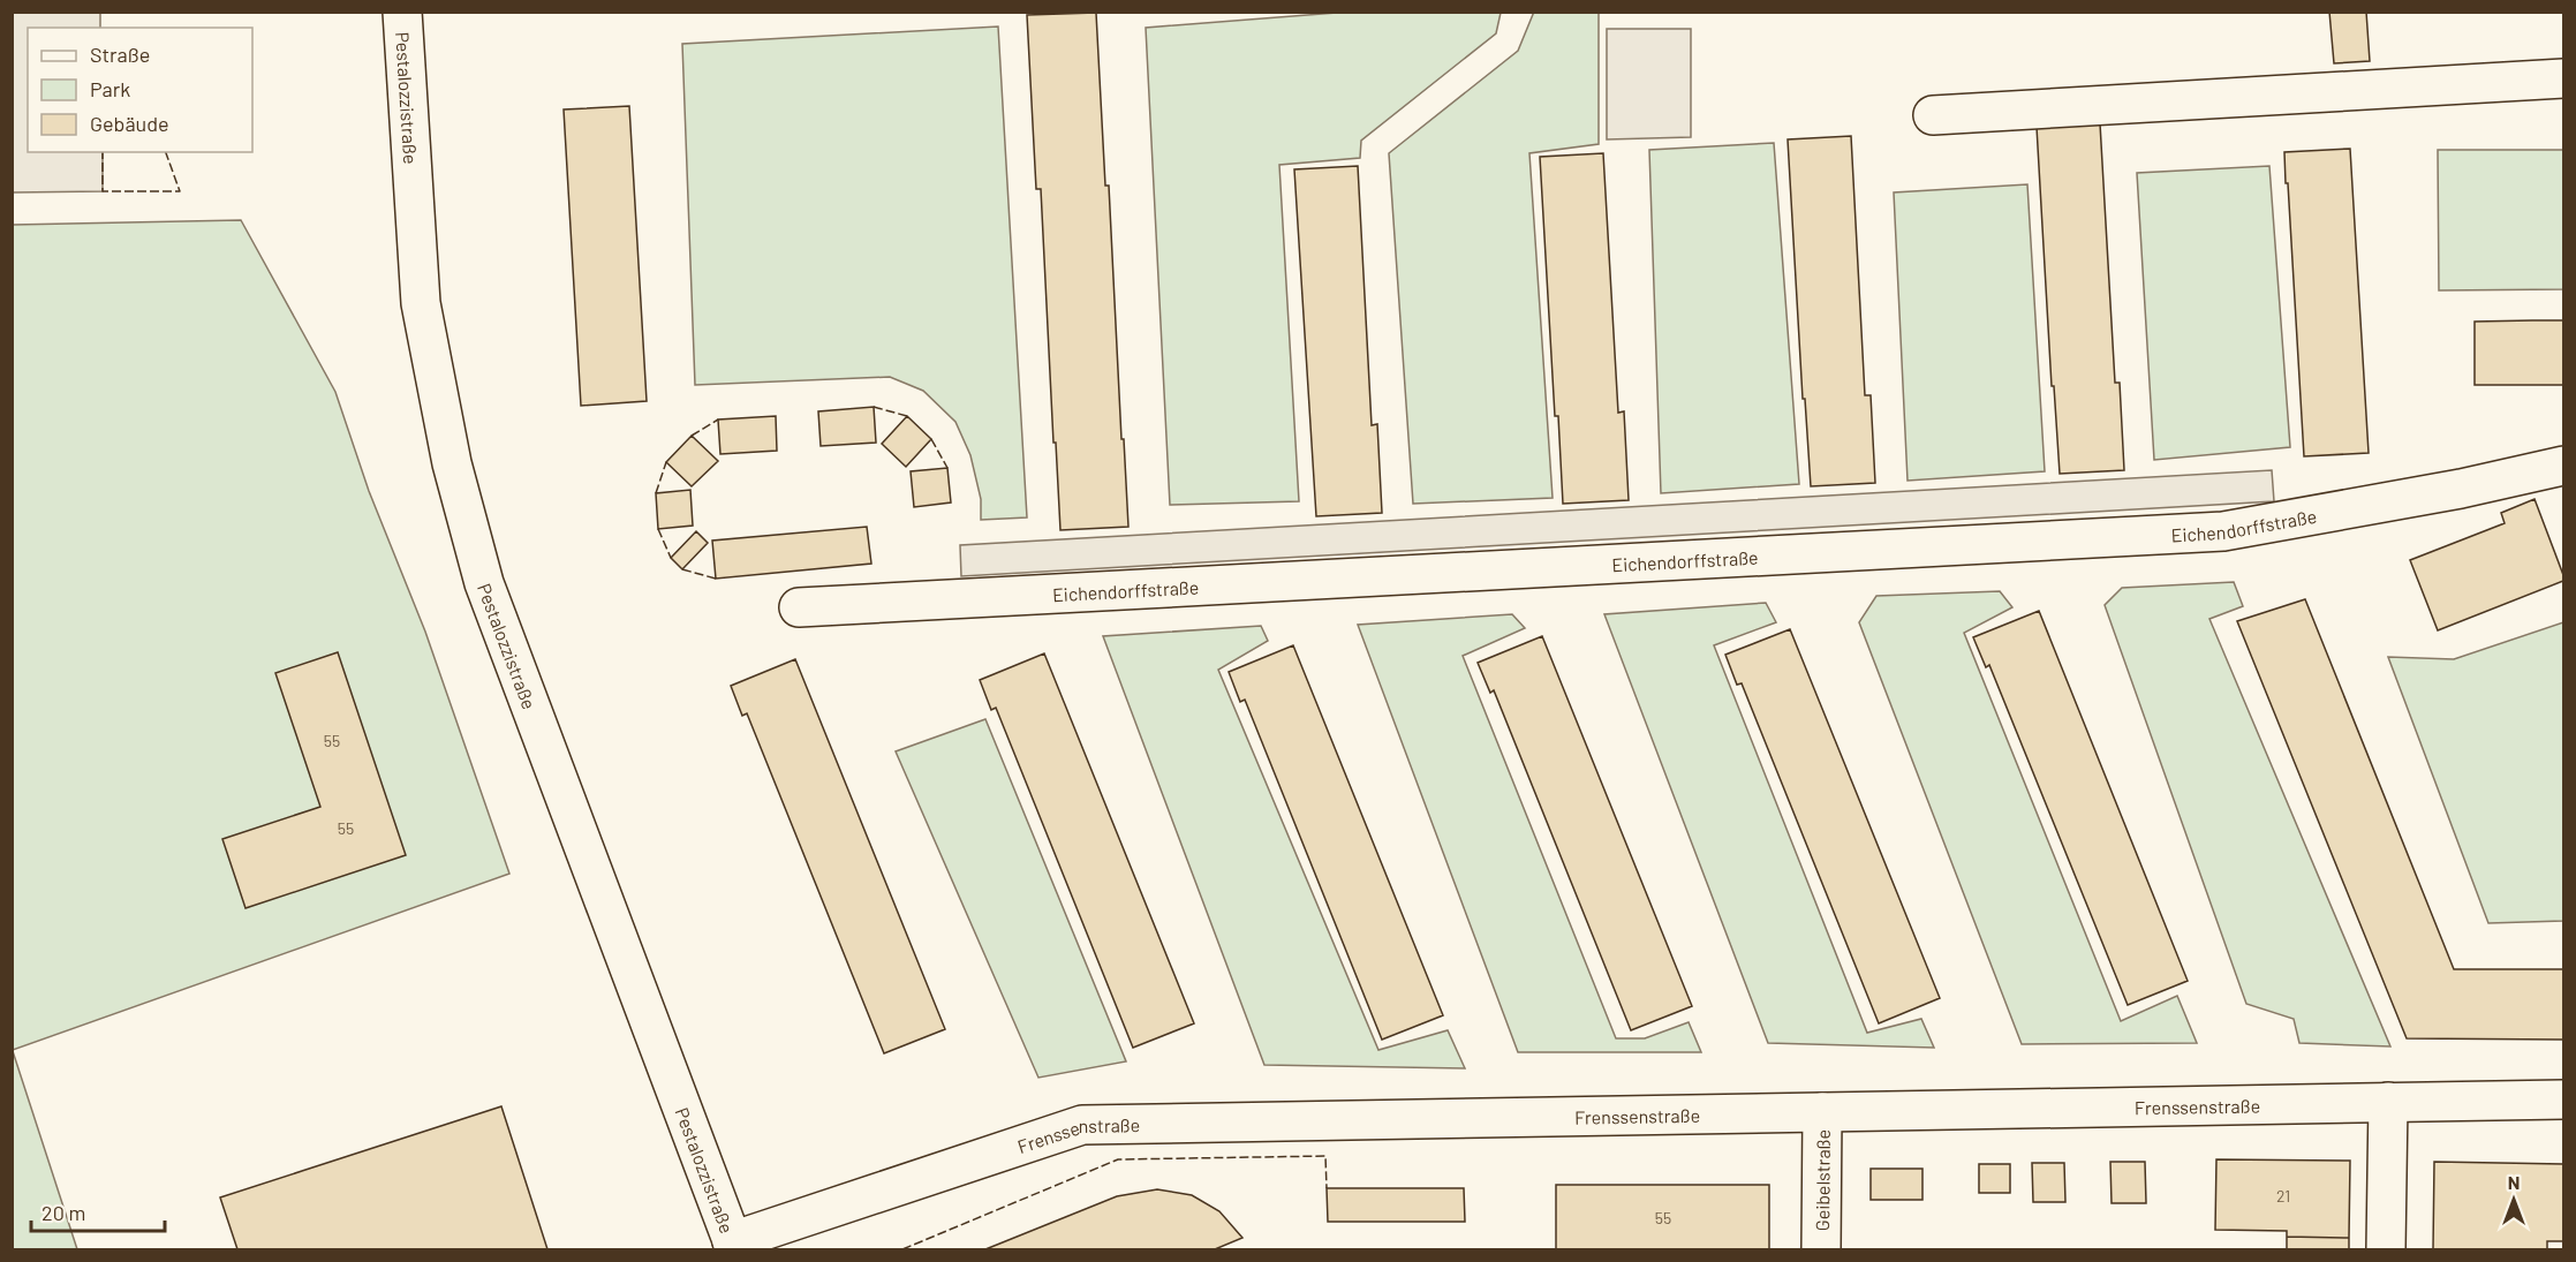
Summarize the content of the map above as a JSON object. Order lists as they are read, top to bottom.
{
  "streets": {
    "street": [
      "Pestalozzistraße",
      "Eichendorffstraße",
      "Frenssenstraße",
      "Geibelstraße"
    ]
  },
  "crossings": [
    ["Pestalozzistraße", "Frenssenstraße"],
    ["Frenssenstraße", "Geibelstraße"]
  ],
  "house_numbers": [
    "55",
    "55",
    "21",
    "55"
  ],
  "legend": ["Straße", "Park", "Gebäude"],
  "scale_bar": "20 m",
  "north": "top"
}
